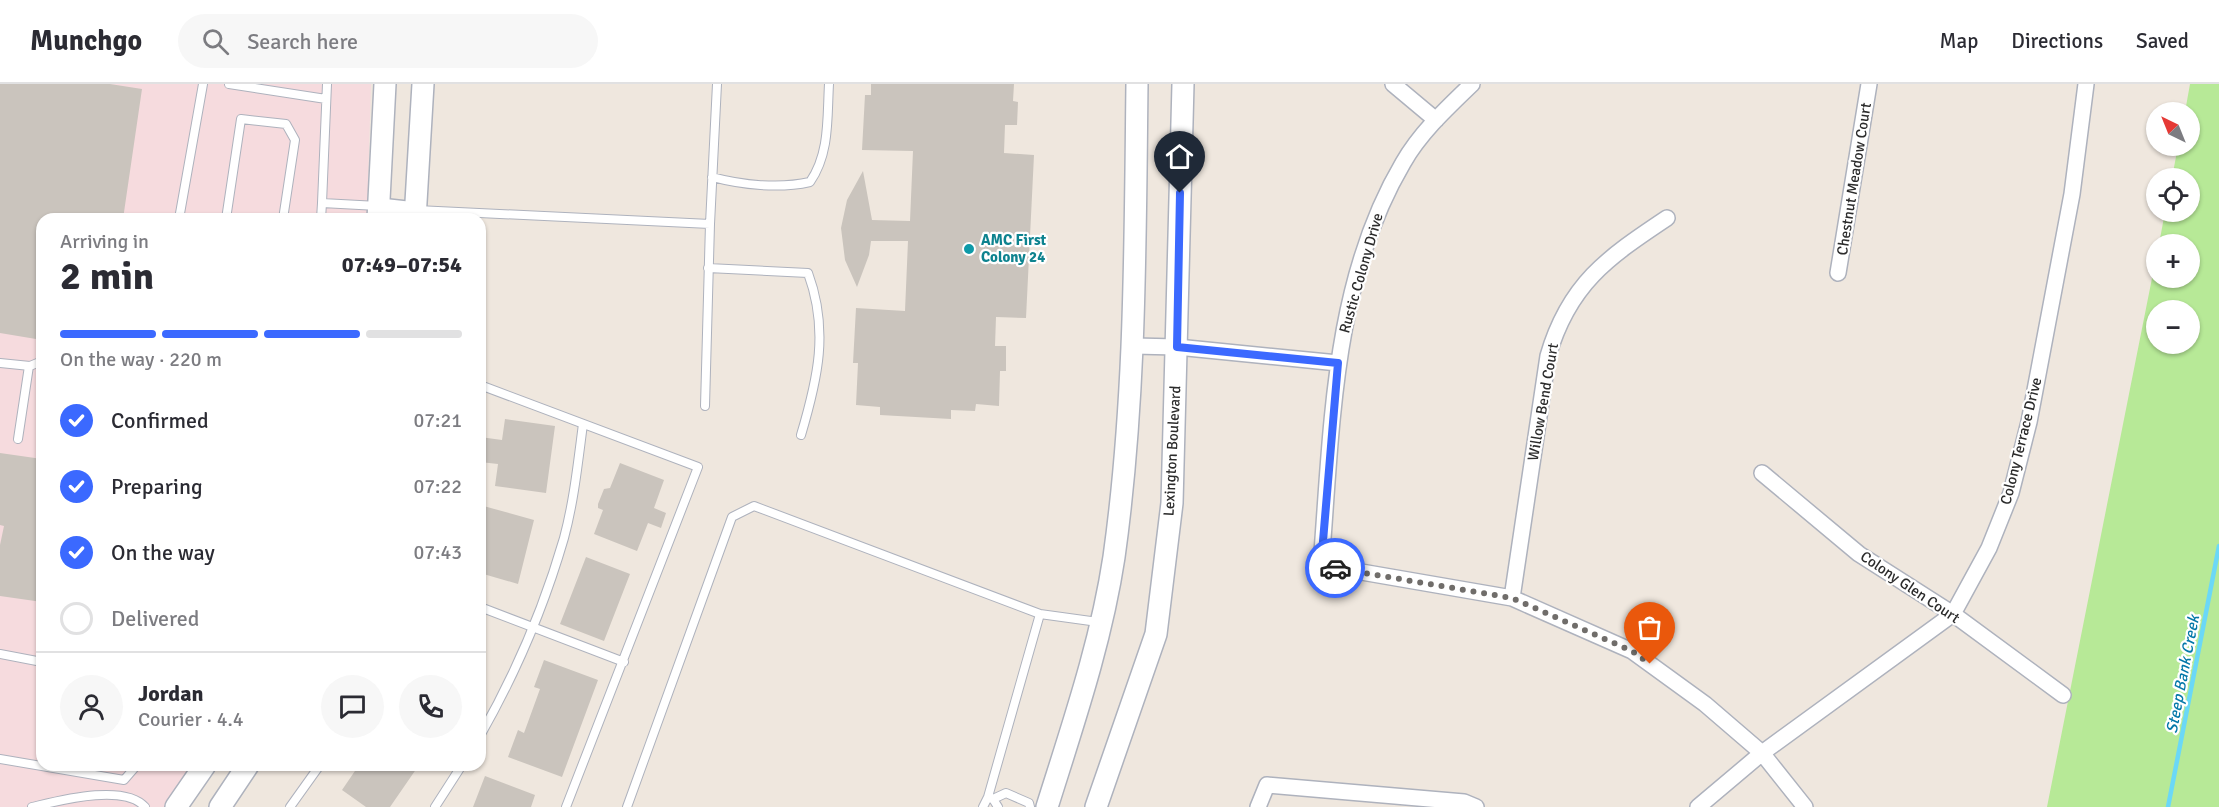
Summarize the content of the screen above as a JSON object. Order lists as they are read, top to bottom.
{
  "streets": {
    "main road": ["Lexington Boulevard"],
    "street": [
      "Chestnut Meadow Court",
      "Rustic Colony Drive",
      "Willow Bend Court",
      "Colony Terrace Drive",
      "Colony Glen Court"
    ]
  },
  "crossings": [
    ["Rustic Colony Drive", "Willow Bend Court"],
    ["Colony Terrace Drive", "Colony Glen Court"]
  ],
  "water": ["Steep Bank Creek"],
  "places": ["AMC First Colony 24"],
  "north": "top left",
  "page": {
    "header": "Munchgo",
    "search": "Search here",
    "nav": ["Map", "Directions", "Saved"],
    "map_buttons": ["+", "−"],
    "heading": ["2 min", "Arriving in", "07:49–07:54"],
    "panel": ["Jordan", "Courier · 4.4"],
    "bar": "On the way · 220 m",
    "list": [
      ["Confirmed", "07:21"],
      ["Preparing", "07:22"],
      ["On the way", "07:43"],
      "Delivered"
    ]
  }
}
